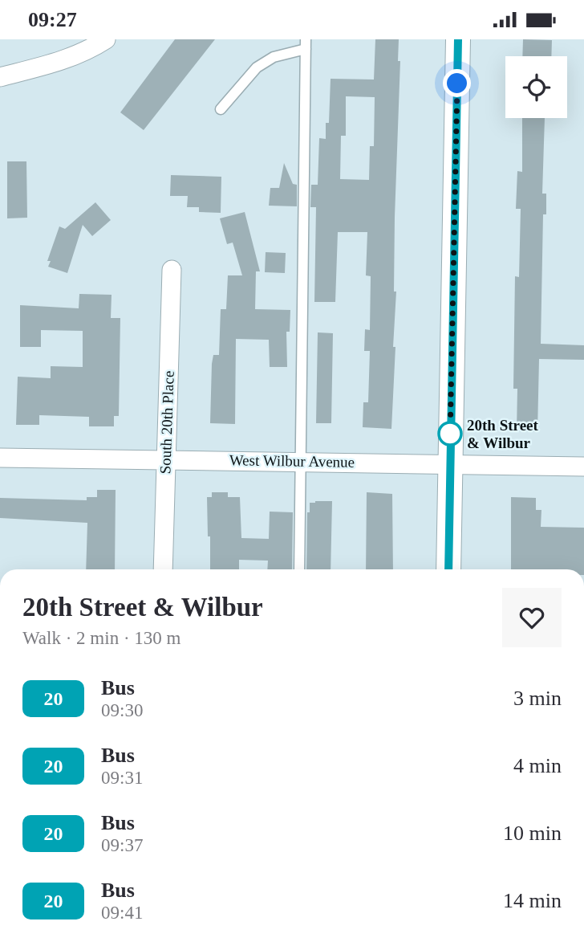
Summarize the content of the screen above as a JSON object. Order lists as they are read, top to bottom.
{
  "streets": {
    "street": ["South 20th Place", "West Wilbur Avenue"]
  },
  "crossings": [
    ["South 20th Place", "West Wilbur Avenue"]
  ],
  "places": ["20th Street & Wilbur"],
  "lines": ["bus line 20"],
  "page": {
    "status": "09:27",
    "heading": ["20th Street & Wilbur", "Walk · 2 min · 130 m"],
    "list": [
      {
        "mark": "20",
        "name": "Bus",
        "note": "09:30",
        "value": "3 min"
      },
      {
        "mark": "20",
        "name": "Bus",
        "note": "09:31",
        "value": "4 min"
      },
      {
        "mark": "20",
        "name": "Bus",
        "note": "09:37",
        "value": "10 min"
      },
      {
        "mark": "20",
        "name": "Bus",
        "note": "09:41",
        "value": "14 min"
      }
    ]
  }
}
